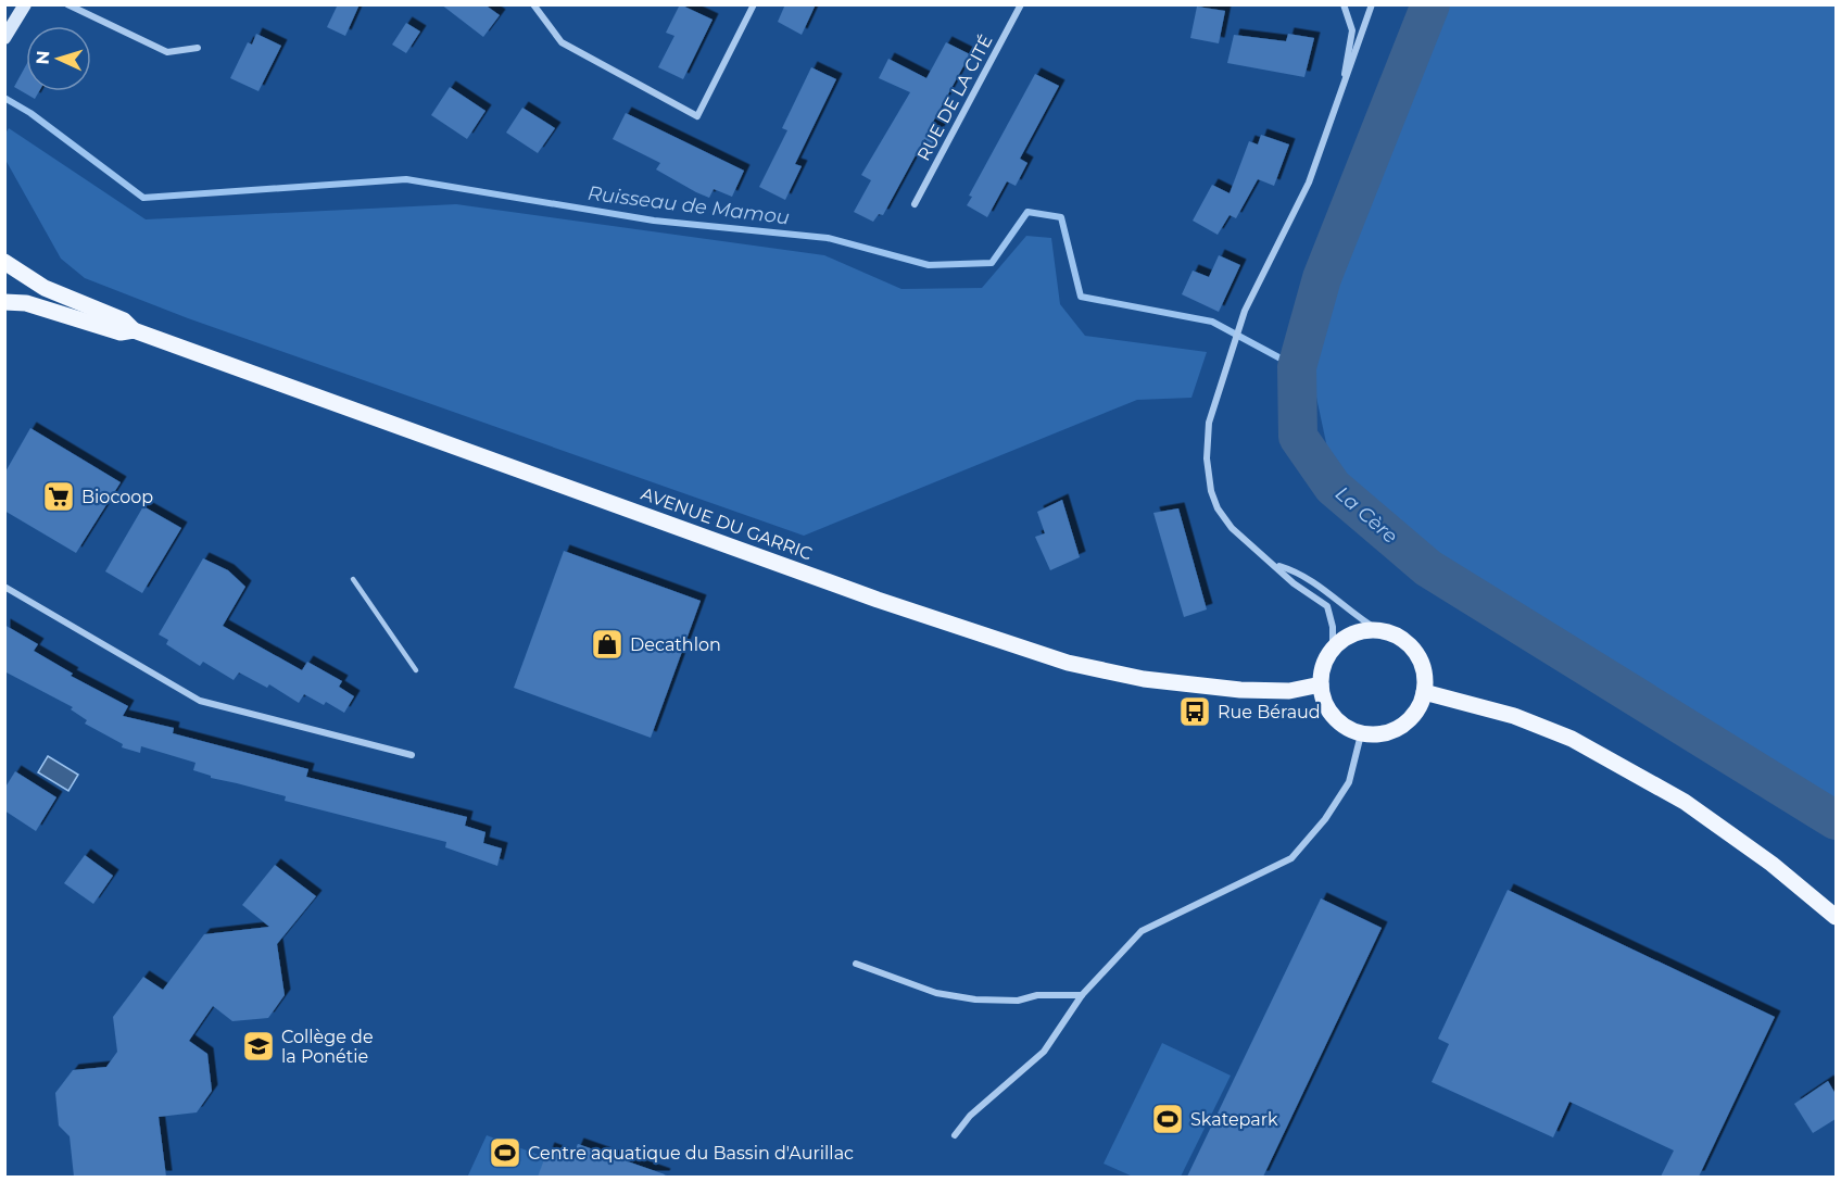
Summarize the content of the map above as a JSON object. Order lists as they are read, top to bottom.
{
  "streets": {
    "main road": ["AVENUE DU GARRIC"],
    "street": ["RUE DE LA CITÉ"]
  },
  "water": ["Ruisseau de Mamou", "La Cère"],
  "places": {
    "supermarket": ["Biocoop"],
    "shop": ["Decathlon"],
    "bus stop": ["Rue Béraud"],
    "school or university": ["Collège de la Ponétie"],
    "sports": ["Skatepark", "Centre aquatique du Bassin d'Aurillac"]
  },
  "north": "left"
}
